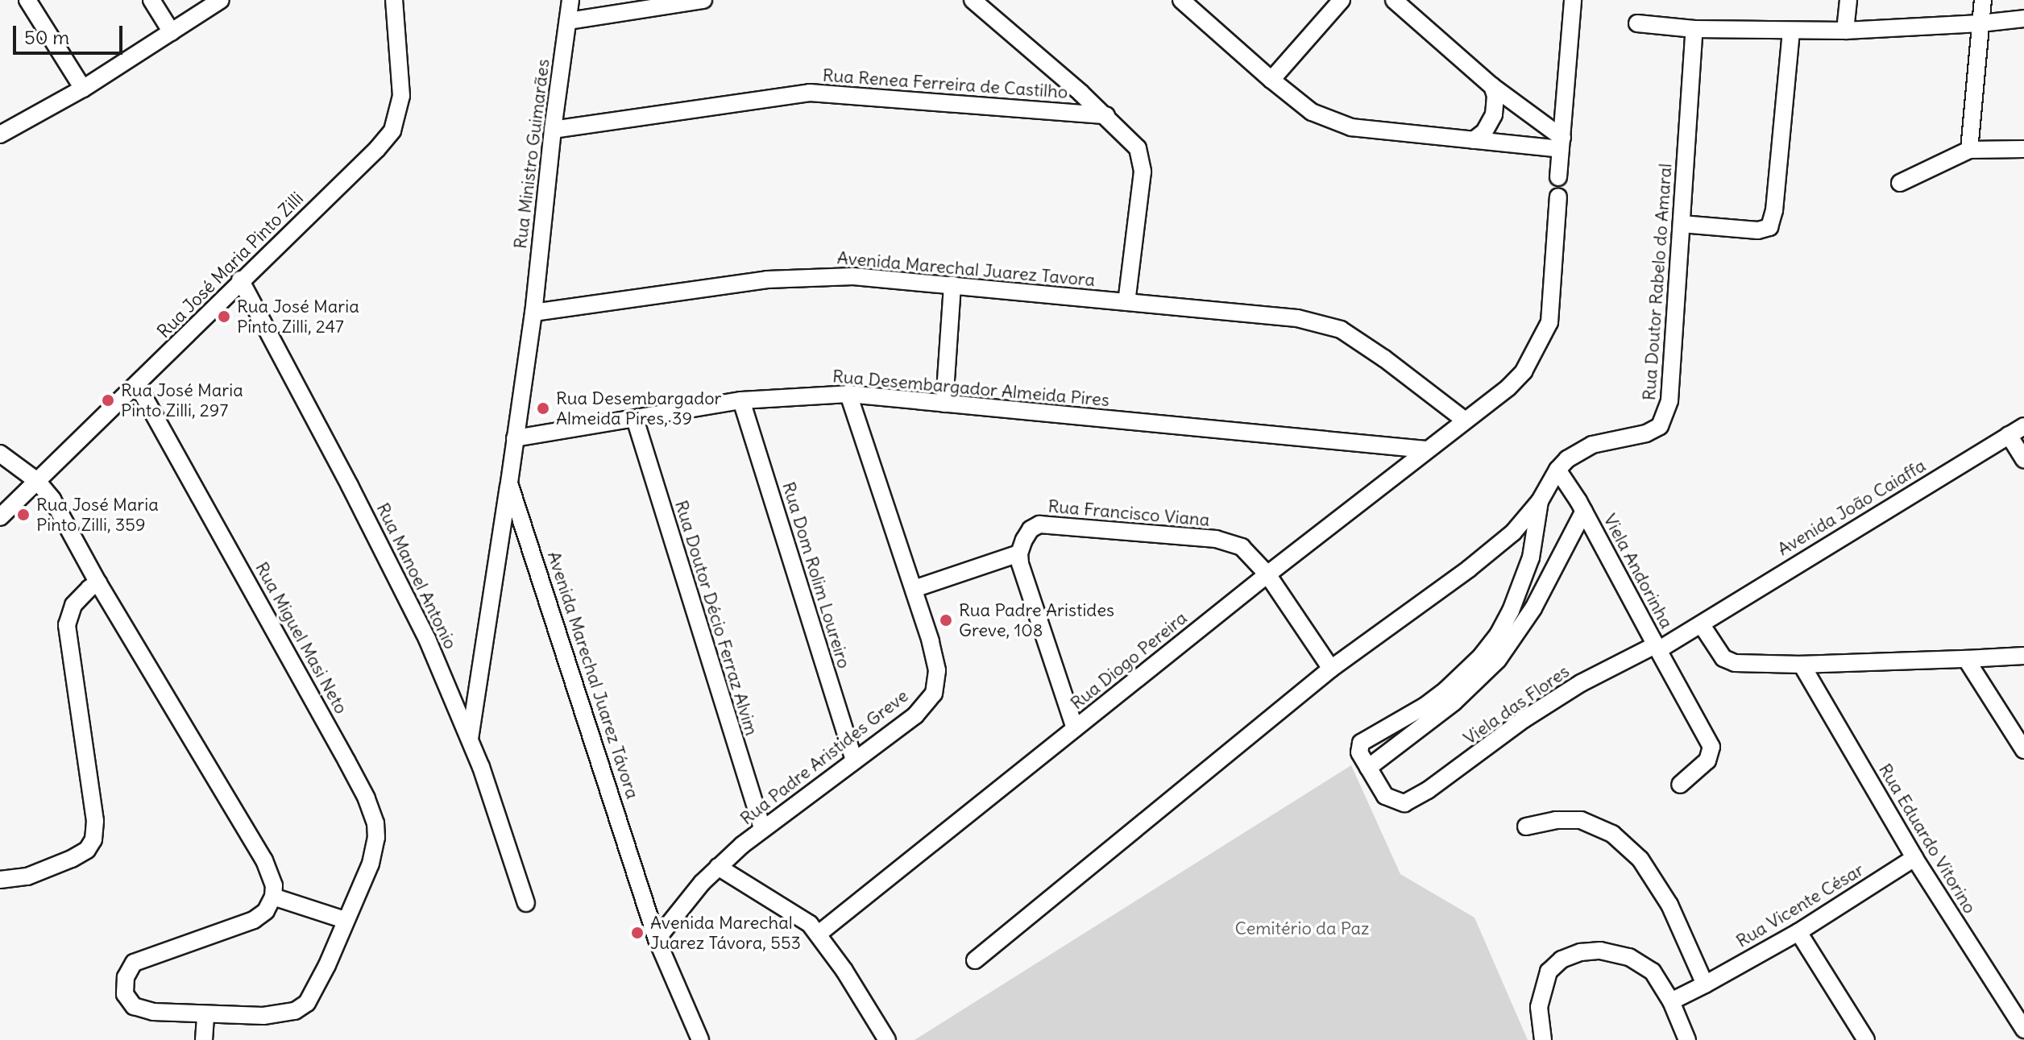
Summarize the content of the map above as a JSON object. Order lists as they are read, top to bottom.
{
  "streets": {
    "street": [
      "Rua Renea Ferreira de Castilho",
      "Rua Ministro Guimarães",
      "Rua José Maria Pinto Zilli",
      "Avenida Marechal Juarez Tavora",
      "Rua Doutor Rabelo do Amaral",
      "Rua Desembargador Almeida Pires",
      "Avenida João Caiaffa",
      "Rua Francisco Viana",
      "Viela Andorinha",
      "Rua Dom Rolim Loureiro",
      "Rua Manoel Antonio",
      "Rua Doutor Décio Ferraz Alvim",
      "Rua Miguel Masi Neto",
      "Rua Diogo Pereira",
      "Avenida Marechal Juarez Távora",
      "Viela das Flores",
      "Rua Padre Aristides Greve",
      "Rua Eduardo Vitorino",
      "Rua Vicente César"
    ]
  },
  "crossings": [
    ["Rua Renea Ferreira de Castilho", "Rua Ministro Guimarães"],
    ["Rua Ministro Guimarães", "Avenida Marechal Juarez Tavora"],
    ["Rua Ministro Guimarães", "Avenida Marechal Juarez Távora"],
    ["Rua José Maria Pinto Zilli", "Rua Manoel Antonio"],
    ["Rua José Maria Pinto Zilli", "Rua Miguel Masi Neto"],
    ["Avenida Marechal Juarez Tavora", "Rua Diogo Pereira"],
    ["Avenida Marechal Juarez Tavora", "Avenida Marechal Juarez Távora"],
    ["Rua Doutor Rabelo do Amaral", "Viela Andorinha"],
    ["Rua Desembargador Almeida Pires", "Rua Dom Rolim Loureiro"],
    ["Rua Desembargador Almeida Pires", "Rua Doutor Décio Ferraz Alvim"],
    ["Rua Desembargador Almeida Pires", "Rua Diogo Pereira"],
    ["Rua Desembargador Almeida Pires", "Avenida Marechal Juarez Távora"],
    ["Rua Desembargador Almeida Pires", "Rua Padre Aristides Greve"],
    ["Avenida João Caiaffa", "Viela Andorinha"],
    ["Rua Francisco Viana", "Rua Diogo Pereira"],
    ["Viela Andorinha", "Viela das Flores"],
    ["Rua Dom Rolim Loureiro", "Rua Padre Aristides Greve"],
    ["Rua Doutor Décio Ferraz Alvim", "Rua Padre Aristides Greve"],
    ["Avenida Marechal Juarez Távora", "Rua Padre Aristides Greve"],
    ["Rua Eduardo Vitorino", "Rua Vicente César"]
  ],
  "parks": ["Cemitério da Paz"],
  "places": [
    "Rua José Maria Pinto Zilli, 247",
    "Rua José Maria Pinto Zilli, 297",
    "Rua Desembargador Almeida Pires, 39",
    "Rua José Maria Pinto Zilli, 359",
    "Rua Padre Aristides Greve, 108",
    "Avenida Marechal Juarez Távora, 553"
  ],
  "scale_bar": "50 m"
}
